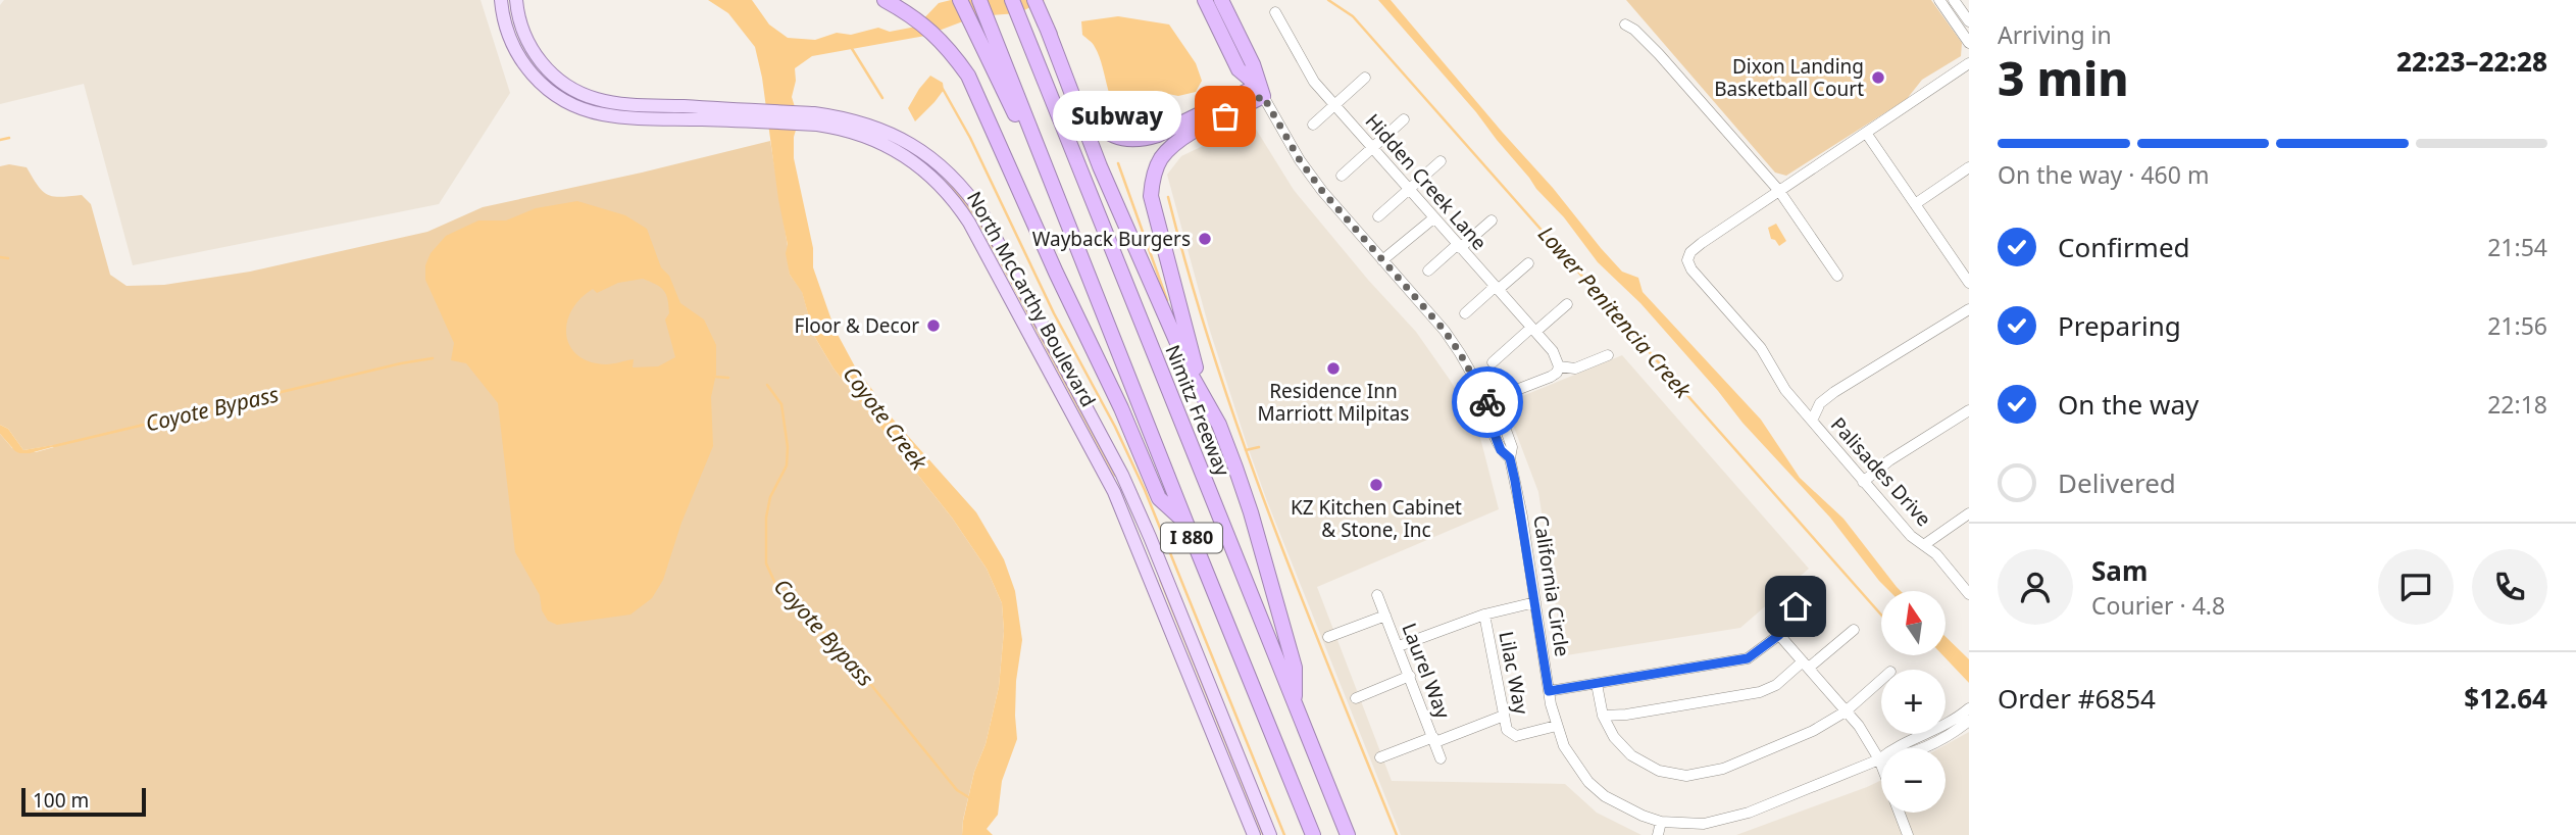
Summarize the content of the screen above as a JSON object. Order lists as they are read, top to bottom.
{
  "streets": {
    "highway": ["Nimitz Freeway", "I 880", "California Circle"],
    "main road": ["North McCarthy Boulevard"],
    "street": [
      "Hidden Creek Lane",
      "Palisades Drive",
      "Laurel Way",
      "Lilac Way"
    ]
  },
  "crossings": [
    ["California Circle", "Lilac Way"]
  ],
  "water": ["Lower Penitencia Creek", "Coyote Bypass", "Coyote Creek"],
  "places": [
    "Dixon Landing Basketball Court",
    "Subway",
    "Wayback Burgers",
    "Floor & Decor",
    "Residence Inn Marriott Milpitas",
    "KZ Kitchen Cabinet & Stone, Inc"
  ],
  "scale_bar": "100 m",
  "north": "top",
  "page": {
    "heading": ["3 min", "Arriving in", "22:23–22:28"],
    "panel": [
      "Sam",
      "Courier · 4.8",
      "Order #6854",
      "$12.64"
    ],
    "bubble": "Subway",
    "bar": "On the way · 460 m",
    "list": [
      ["Confirmed", "21:54"],
      ["Preparing", "21:56"],
      ["On the way", "22:18"],
      "Delivered"
    ],
    "map_buttons": ["+", "−"],
    "scale": "100 m"
  }
}
